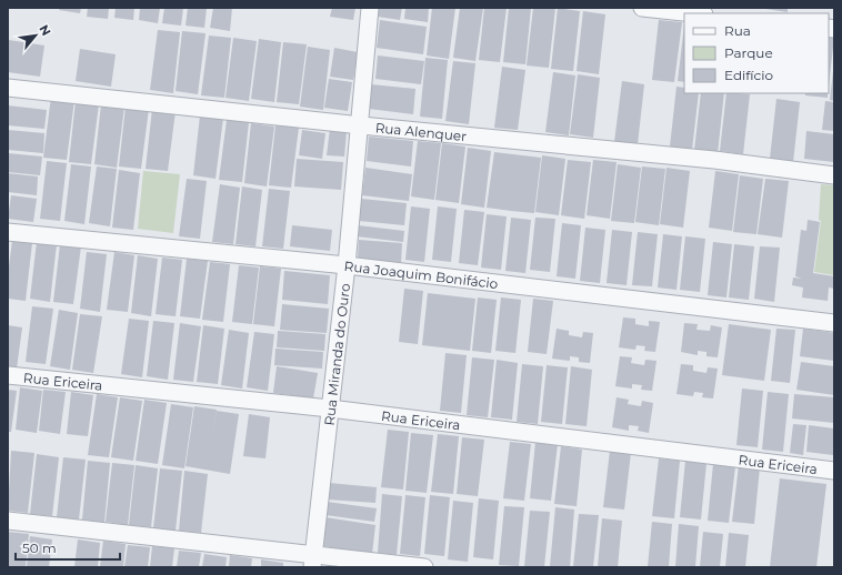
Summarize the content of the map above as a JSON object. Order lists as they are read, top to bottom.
{
  "streets": {
    "street": [
      "Rua Alenquer",
      "Rua Joaquim Bonifácio",
      "Rua Miranda do Ouro",
      "Rua Ericeira"
    ]
  },
  "crossings": [
    ["Rua Alenquer", "Rua Miranda do Ouro"],
    ["Rua Joaquim Bonifácio", "Rua Miranda do Ouro"],
    ["Rua Miranda do Ouro", "Rua Ericeira"]
  ],
  "legend": ["Rua", "Parque", "Edifício"],
  "scale_bar": "50 m",
  "north": "top right"
}
